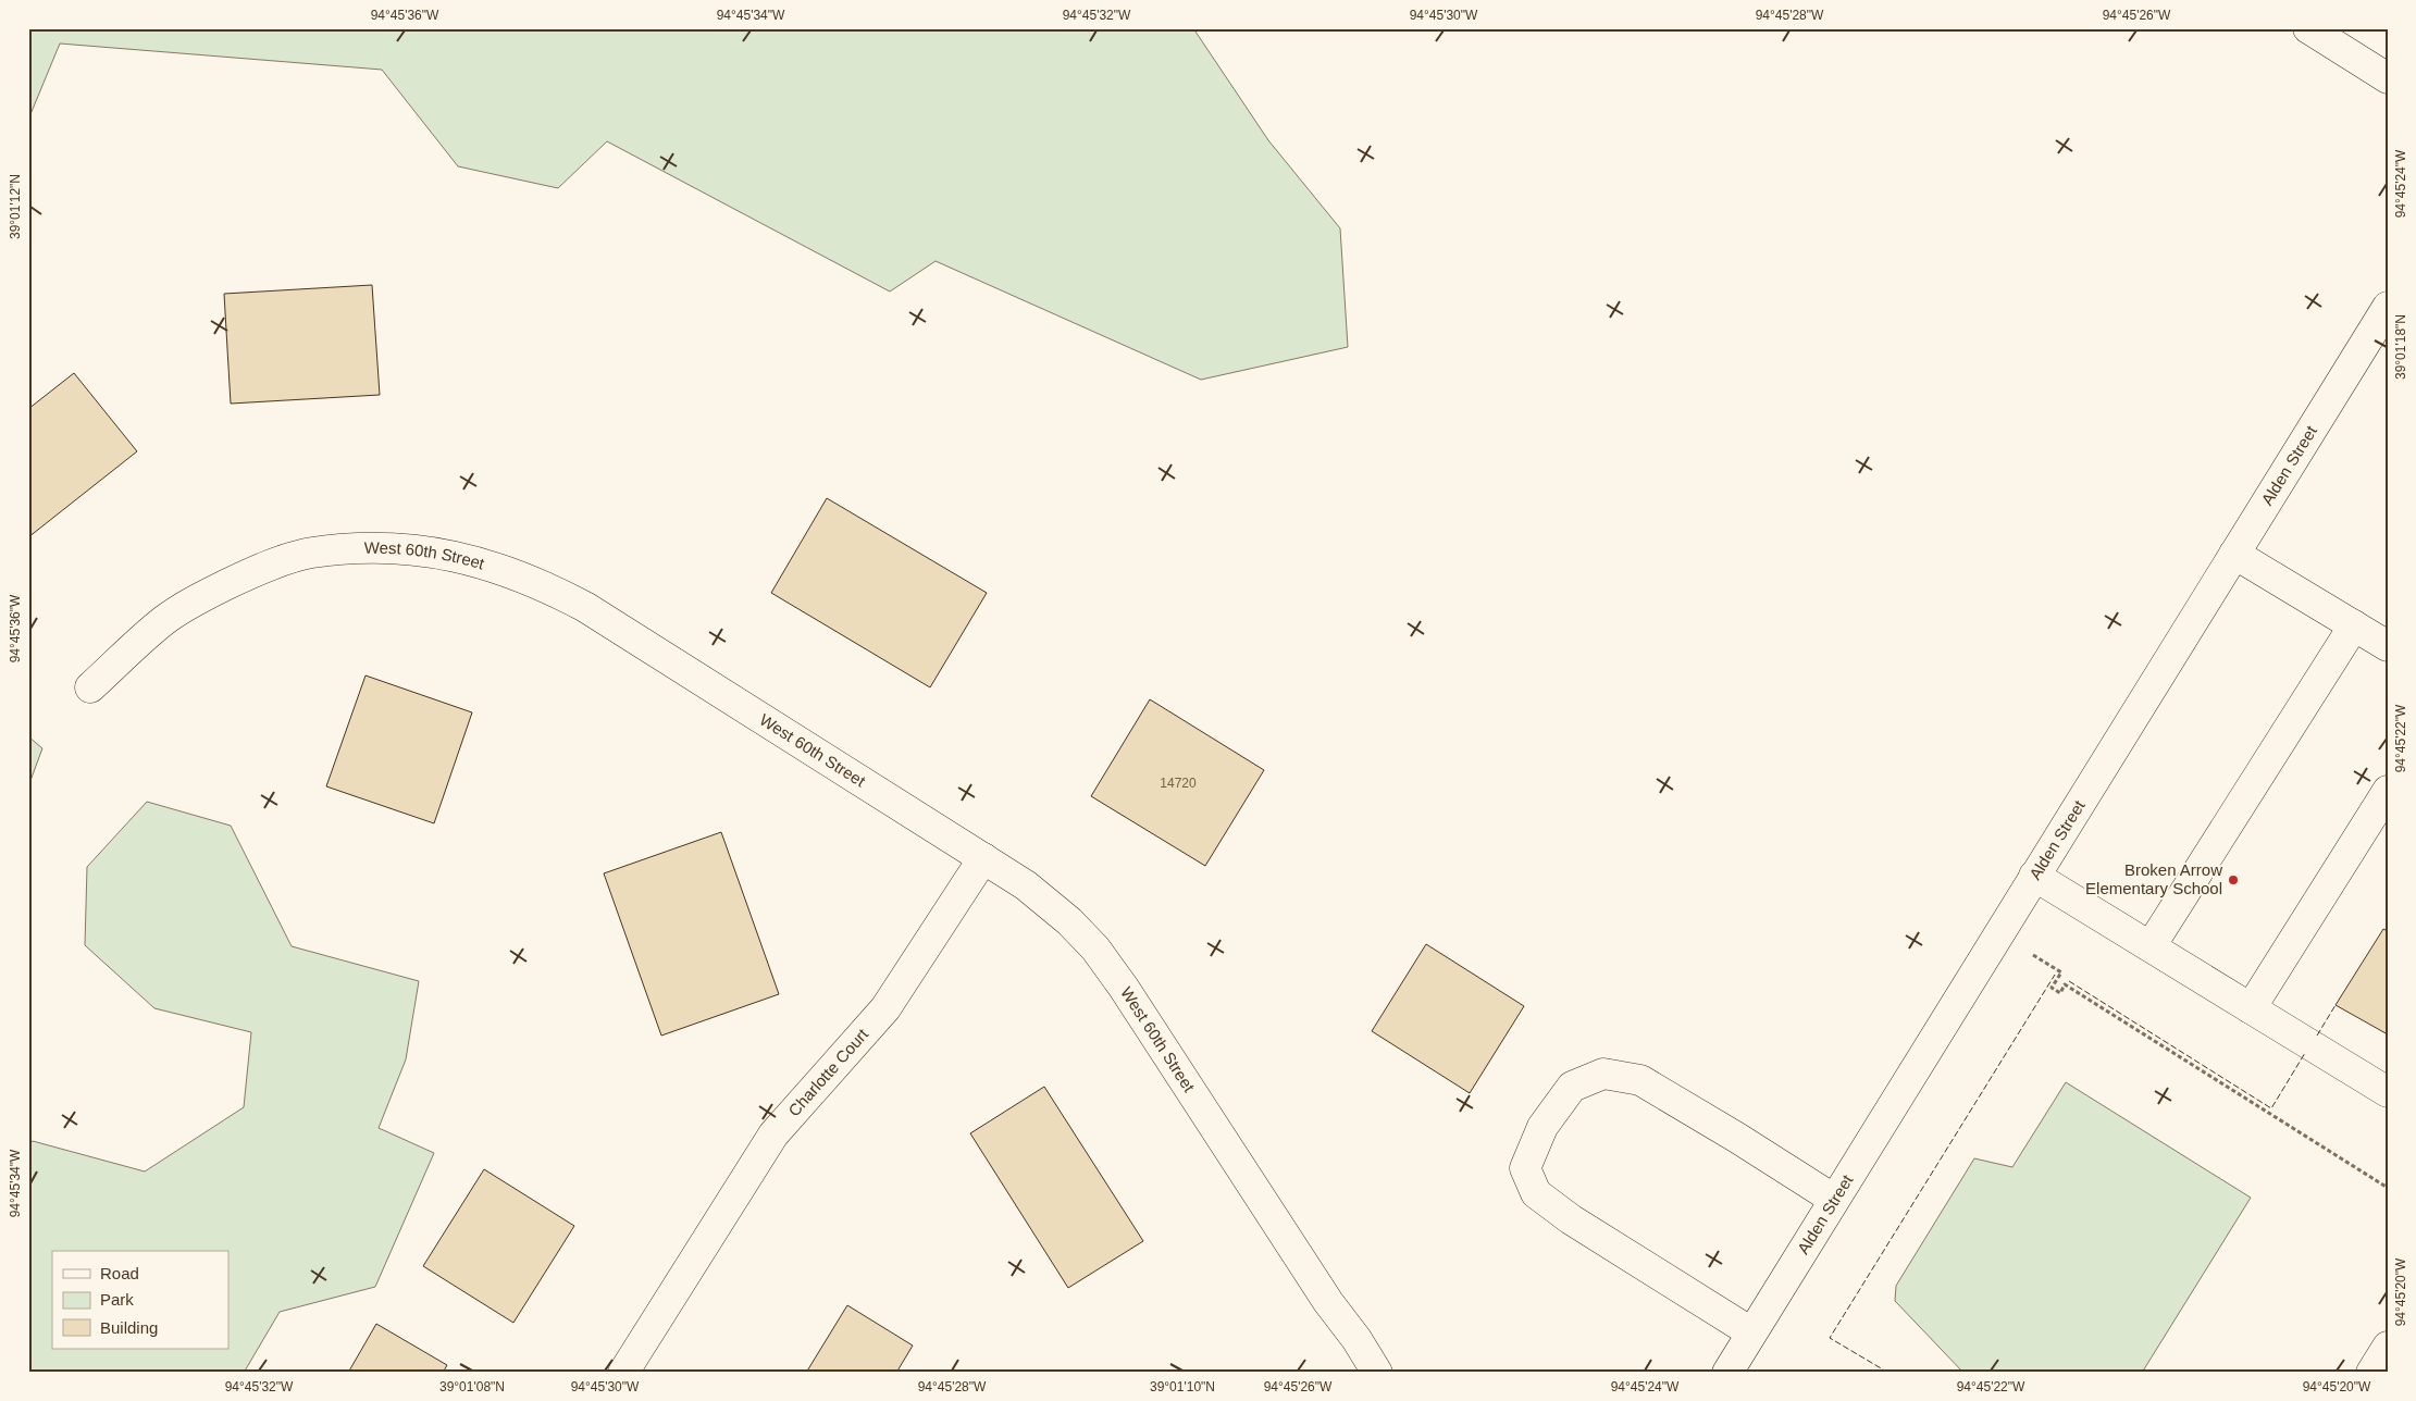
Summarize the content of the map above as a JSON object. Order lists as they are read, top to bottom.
{
  "streets": {
    "street": ["Alden Street", "West 60th Street", "Charlotte Court"]
  },
  "crossings": [
    ["West 60th Street", "Charlotte Court"]
  ],
  "places": ["Broken Arrow Elementary School"],
  "house_numbers": ["14720"],
  "legend": ["Road", "Park", "Building"],
  "coordinates": [
    "94°45'36\"W",
    "94°45'34\"W",
    "94°45'32\"W",
    "94°45'30\"W",
    "94°45'28\"W",
    "94°45'26\"W",
    "94°45'24\"W",
    "39°01'12\"N",
    "39°01'18\"N",
    "94°45'22\"W",
    "94°45'20\"W",
    "39°01'08\"N",
    "39°01'10\"N"
  ]
}
